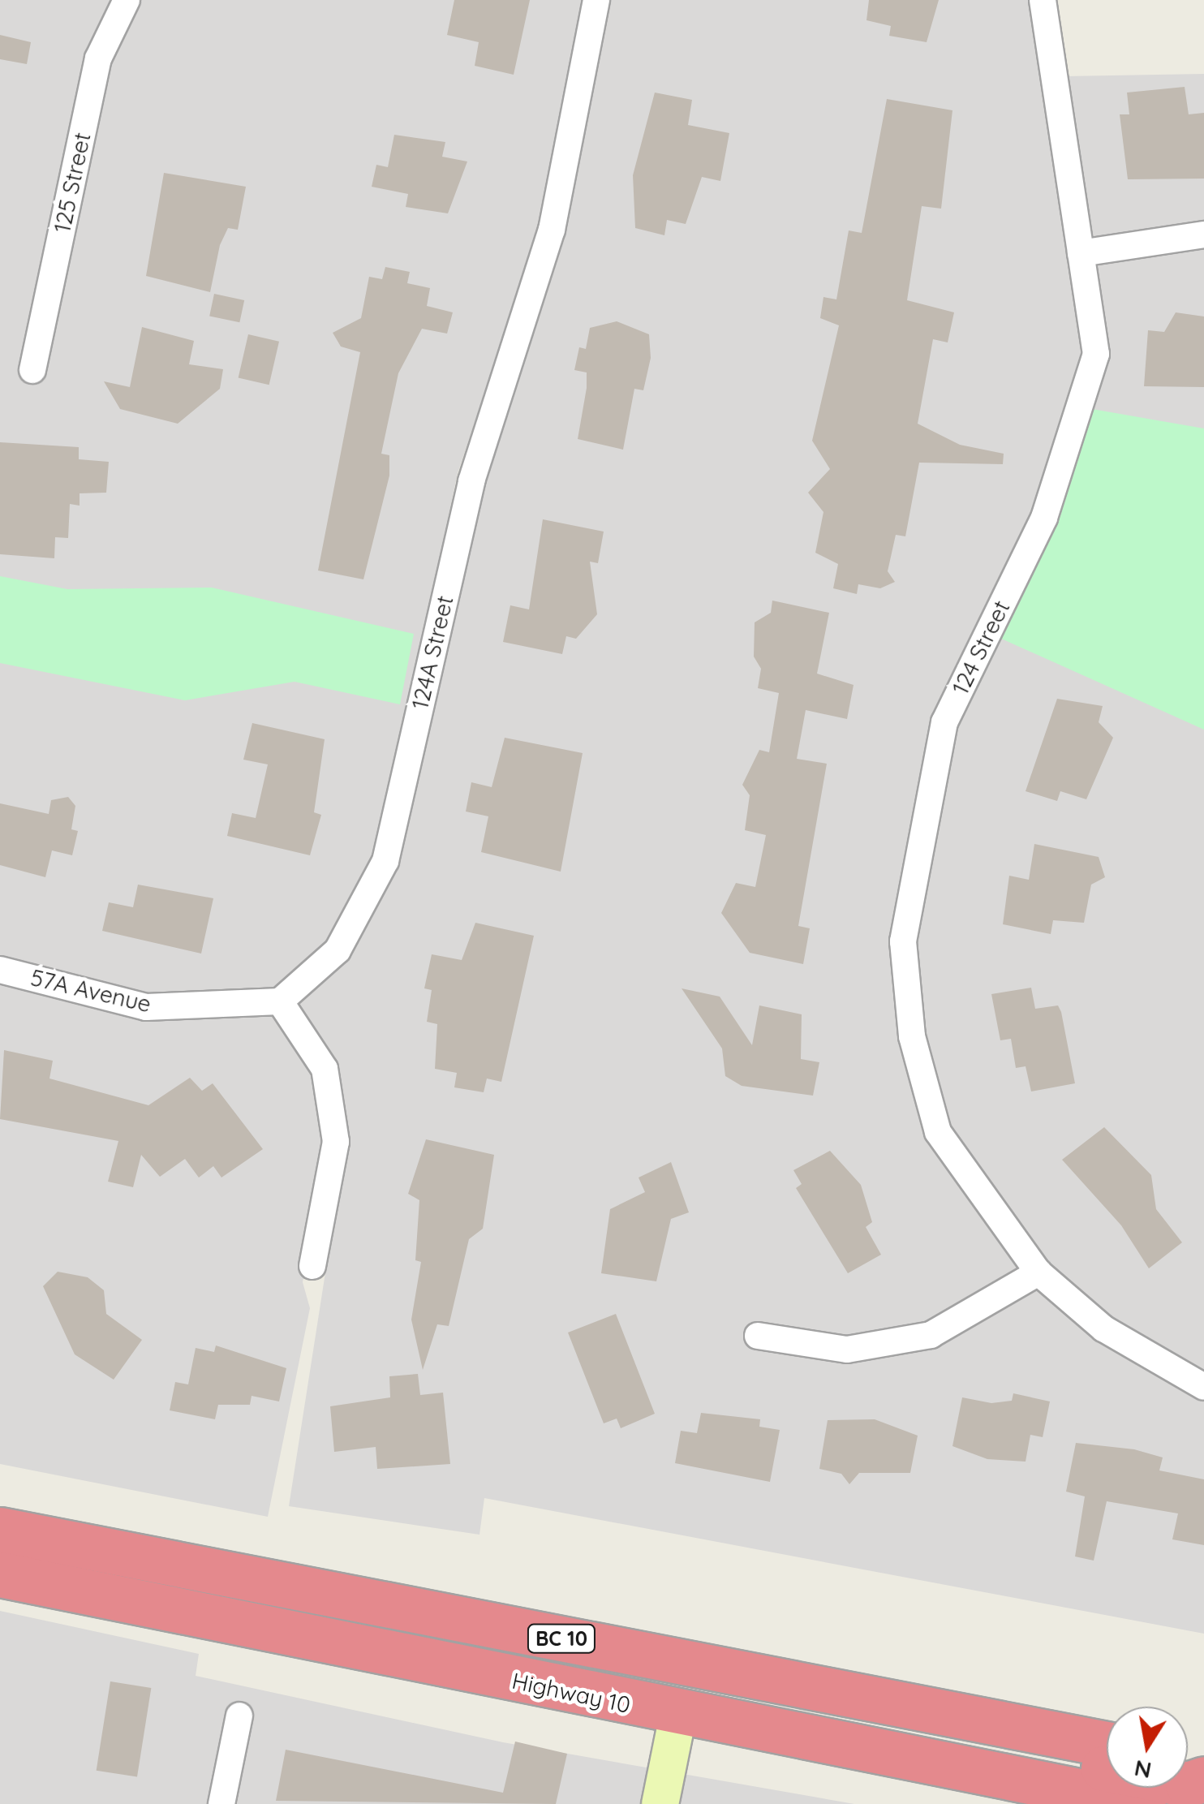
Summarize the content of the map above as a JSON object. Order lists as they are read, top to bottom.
{
  "streets": {
    "highway": ["BC 10", "Highway 10"],
    "street": [
      "125 Street",
      "124 Street",
      "124A Street",
      "57A Avenue"
    ]
  },
  "crossings": [
    ["124A Street", "57A Avenue"]
  ],
  "north": "bottom"
}
